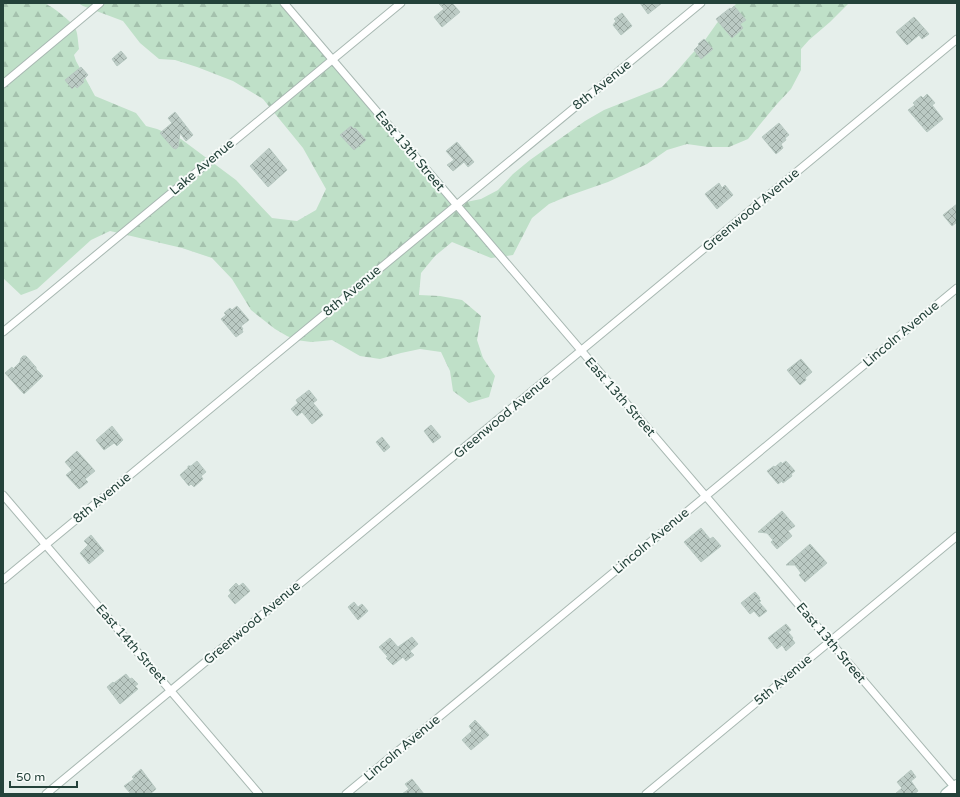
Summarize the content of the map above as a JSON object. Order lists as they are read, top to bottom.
{
  "streets": {
    "street": [
      "8th Avenue",
      "East 13th Street",
      "Lake Avenue",
      "Greenwood Avenue",
      "Lincoln Avenue",
      "East 14th Street",
      "5th Avenue"
    ]
  },
  "crossings": [
    ["8th Avenue", "East 13th Street"],
    ["8th Avenue", "East 14th Street"],
    ["East 13th Street", "Lake Avenue"],
    ["East 13th Street", "Greenwood Avenue"],
    ["East 13th Street", "Lincoln Avenue"],
    ["East 13th Street", "5th Avenue"],
    ["Greenwood Avenue", "East 14th Street"]
  ],
  "scale_bar": "50 m"
}
